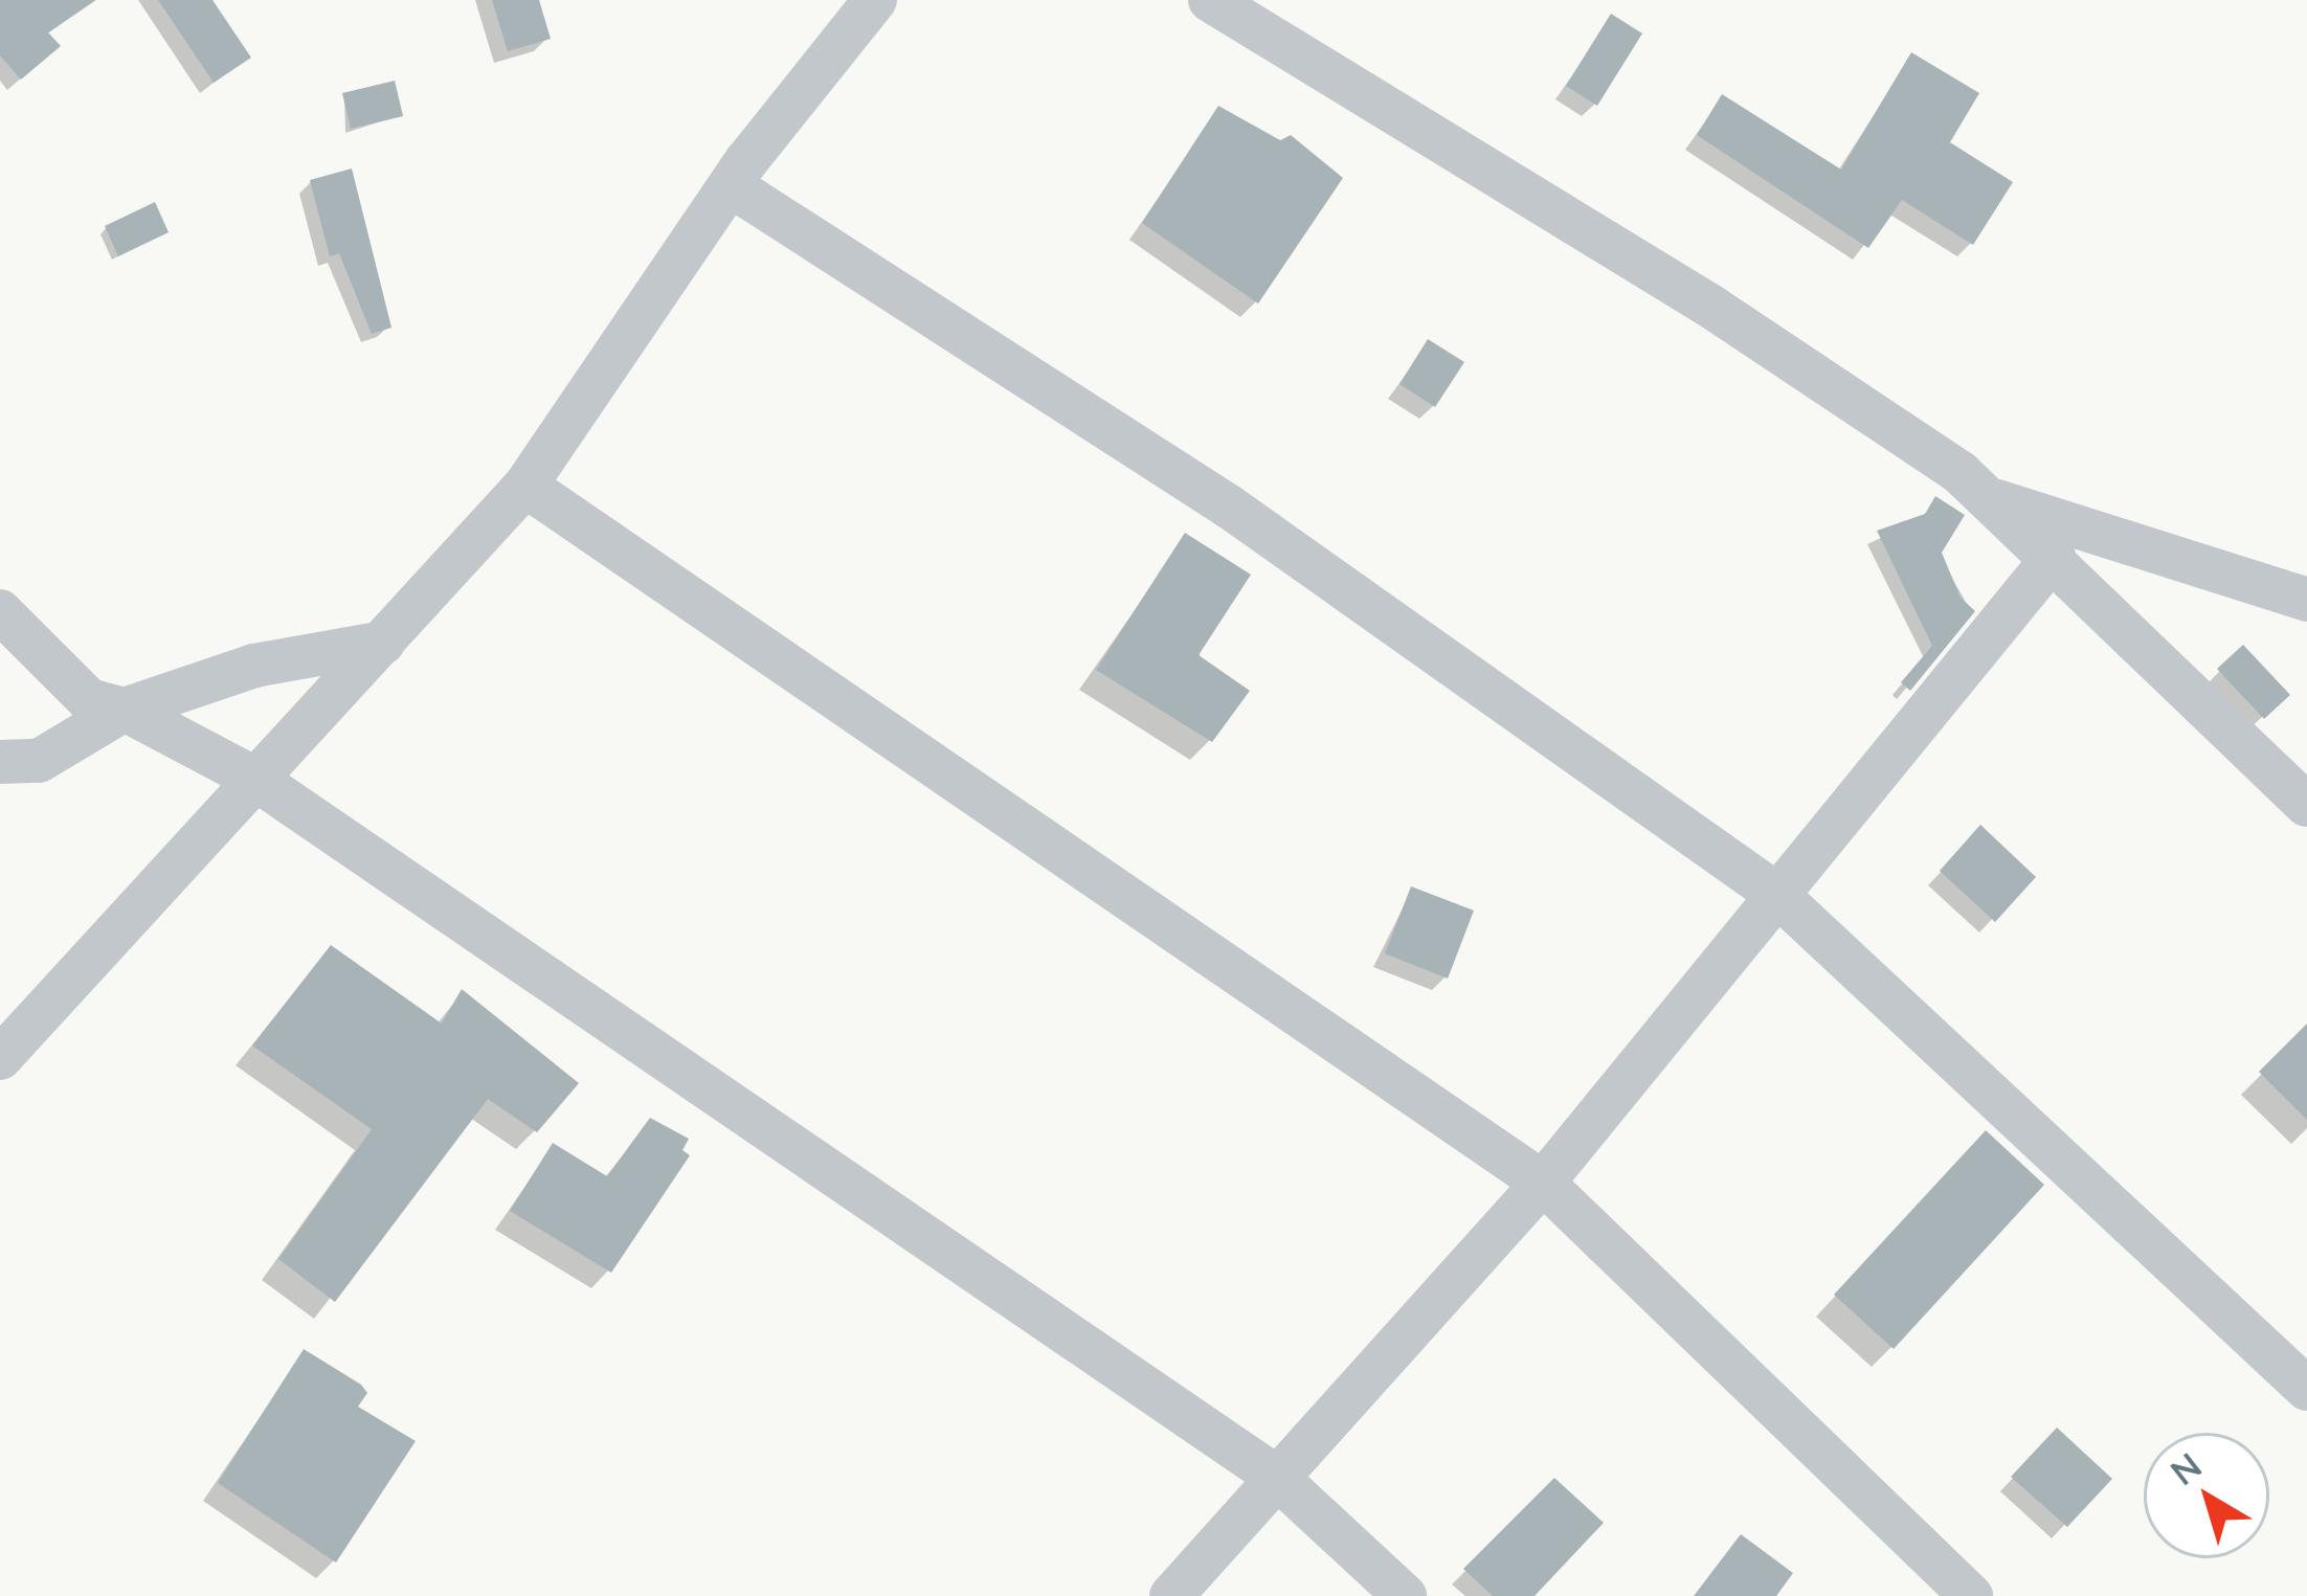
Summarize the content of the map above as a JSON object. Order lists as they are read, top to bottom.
{
  "north": "top left"
}
